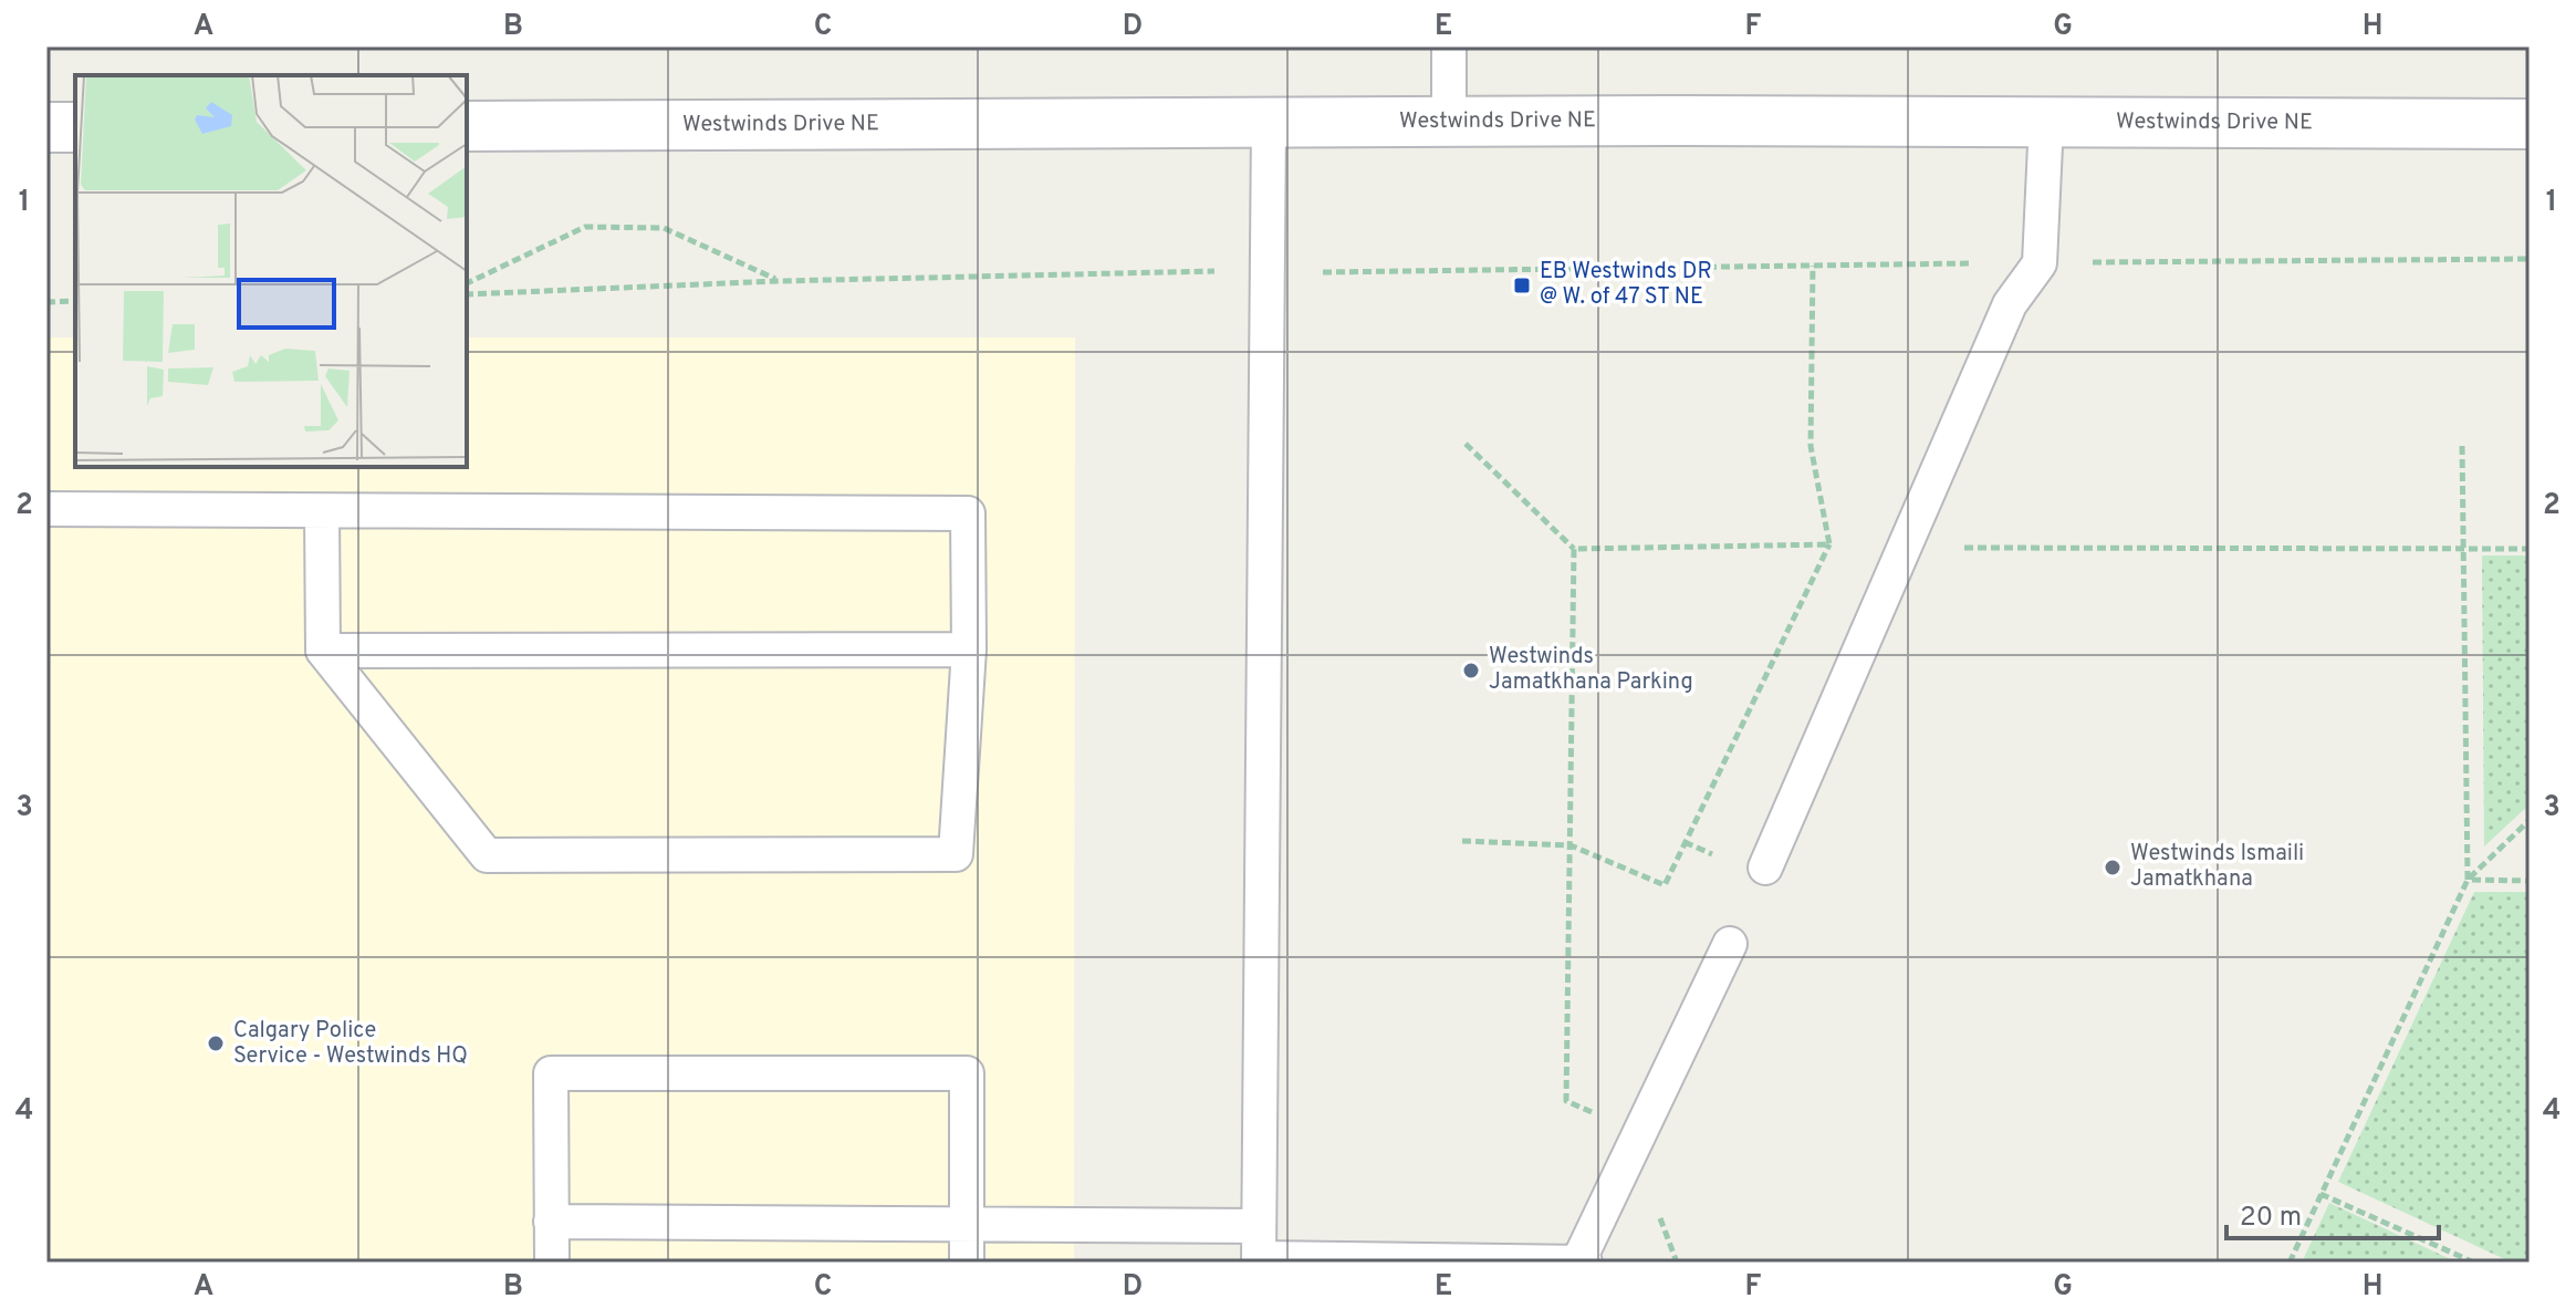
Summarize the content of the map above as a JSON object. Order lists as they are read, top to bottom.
{
  "streets": {
    "street": ["Westwinds Drive NE"]
  },
  "places": {
    "transit": ["EB Westwinds DR @ W. of 47 ST NE"],
    "other": ["Westwinds Jamatkhana Parking", "Westwinds Ismaili Jamatkhana", "Calgary Police Service - Westwinds HQ"]
  },
  "scale_bar": "20 m",
  "grid": {
    "columns": [
      "A",
      "B",
      "C",
      "D",
      "E",
      "F",
      "G",
      "H"
    ],
    "rows": [
      "1",
      "2",
      "3",
      "4"
    ]
  }
}
